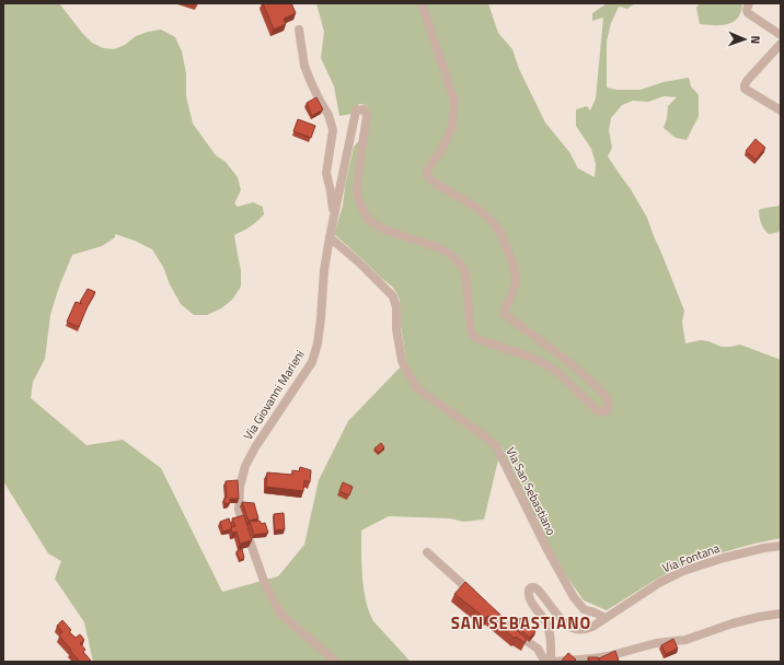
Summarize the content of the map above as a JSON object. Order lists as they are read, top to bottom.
{
  "streets": {
    "street": ["Via Giovanni Marieni", "Via San Sebastiano", "Via Fontana"]
  },
  "crossings": [
    ["Via Giovanni Marieni", "Via San Sebastiano"],
    ["Via San Sebastiano", "Via Fontana"]
  ],
  "districts": ["SAN SEBASTIANO"],
  "north": "right"
}
